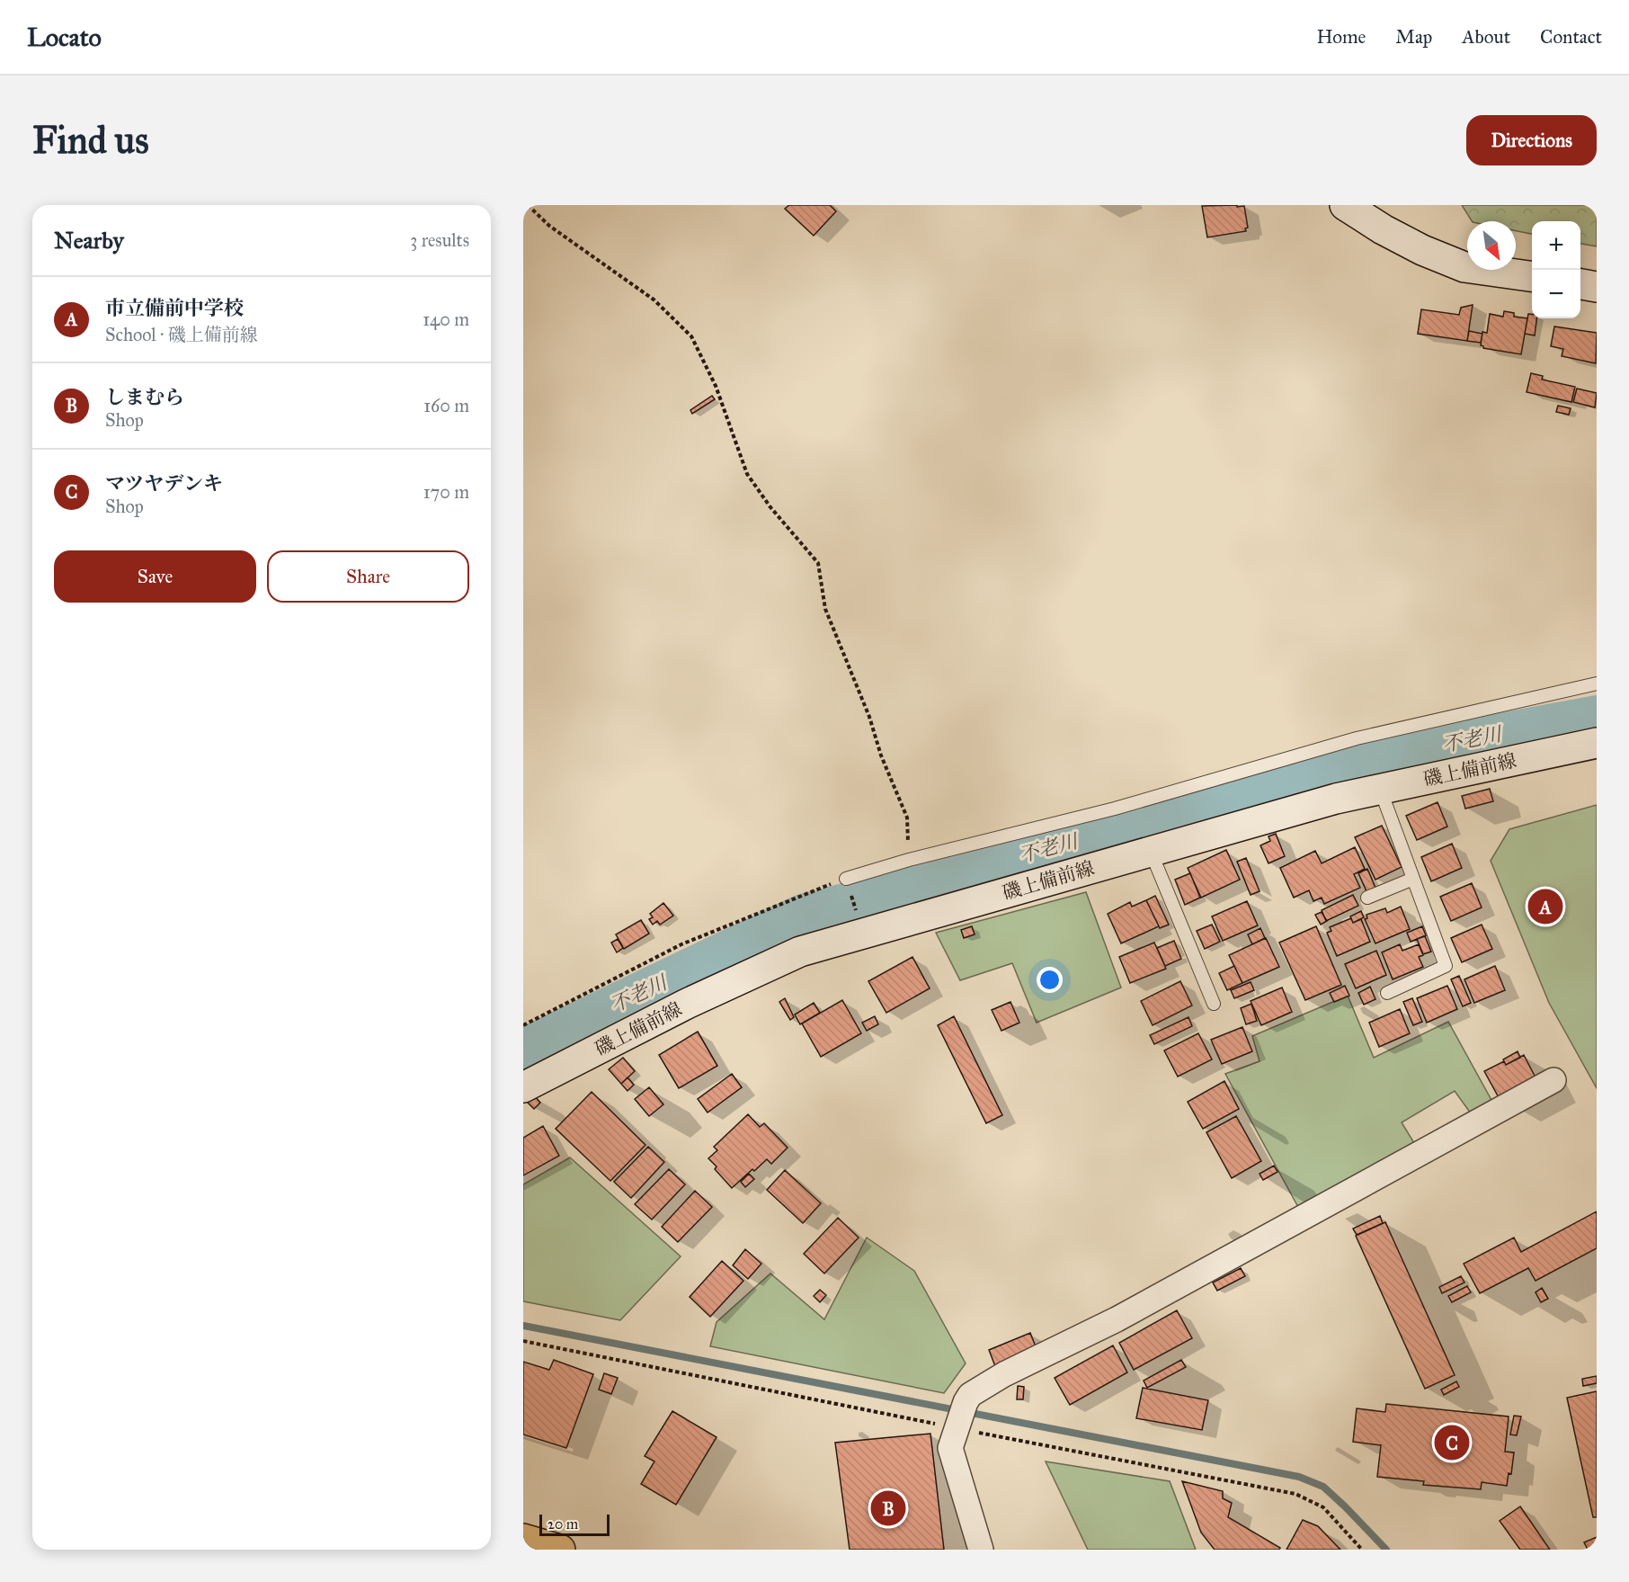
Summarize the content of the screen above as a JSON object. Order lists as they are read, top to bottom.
{
  "streets": {
    "main road": ["磯上備前線"]
  },
  "water": ["不老川"],
  "scale_bar": "20 m",
  "north": "bottom right",
  "page": {
    "header": "Locato",
    "nav": [
      "Home",
      "Map",
      "About",
      "Contact"
    ],
    "buttons": [
      "Directions",
      ["Save", "Share"]
    ],
    "title": "Find us",
    "heading": ["Nearby", "3 results"],
    "map_buttons": ["+", "−"],
    "list": [
      {
        "mark": "A",
        "name": "市立備前中学校",
        "note": "School · 磯上備前線",
        "value": "140 m"
      },
      {
        "mark": "B",
        "name": "しまむら",
        "note": "Shop",
        "value": "160 m"
      },
      {
        "mark": "C",
        "name": "マツヤデンキ",
        "note": "Shop",
        "value": "170 m"
      }
    ],
    "pins": ["A", "C", "B"],
    "scale": "20 m"
  }
}
